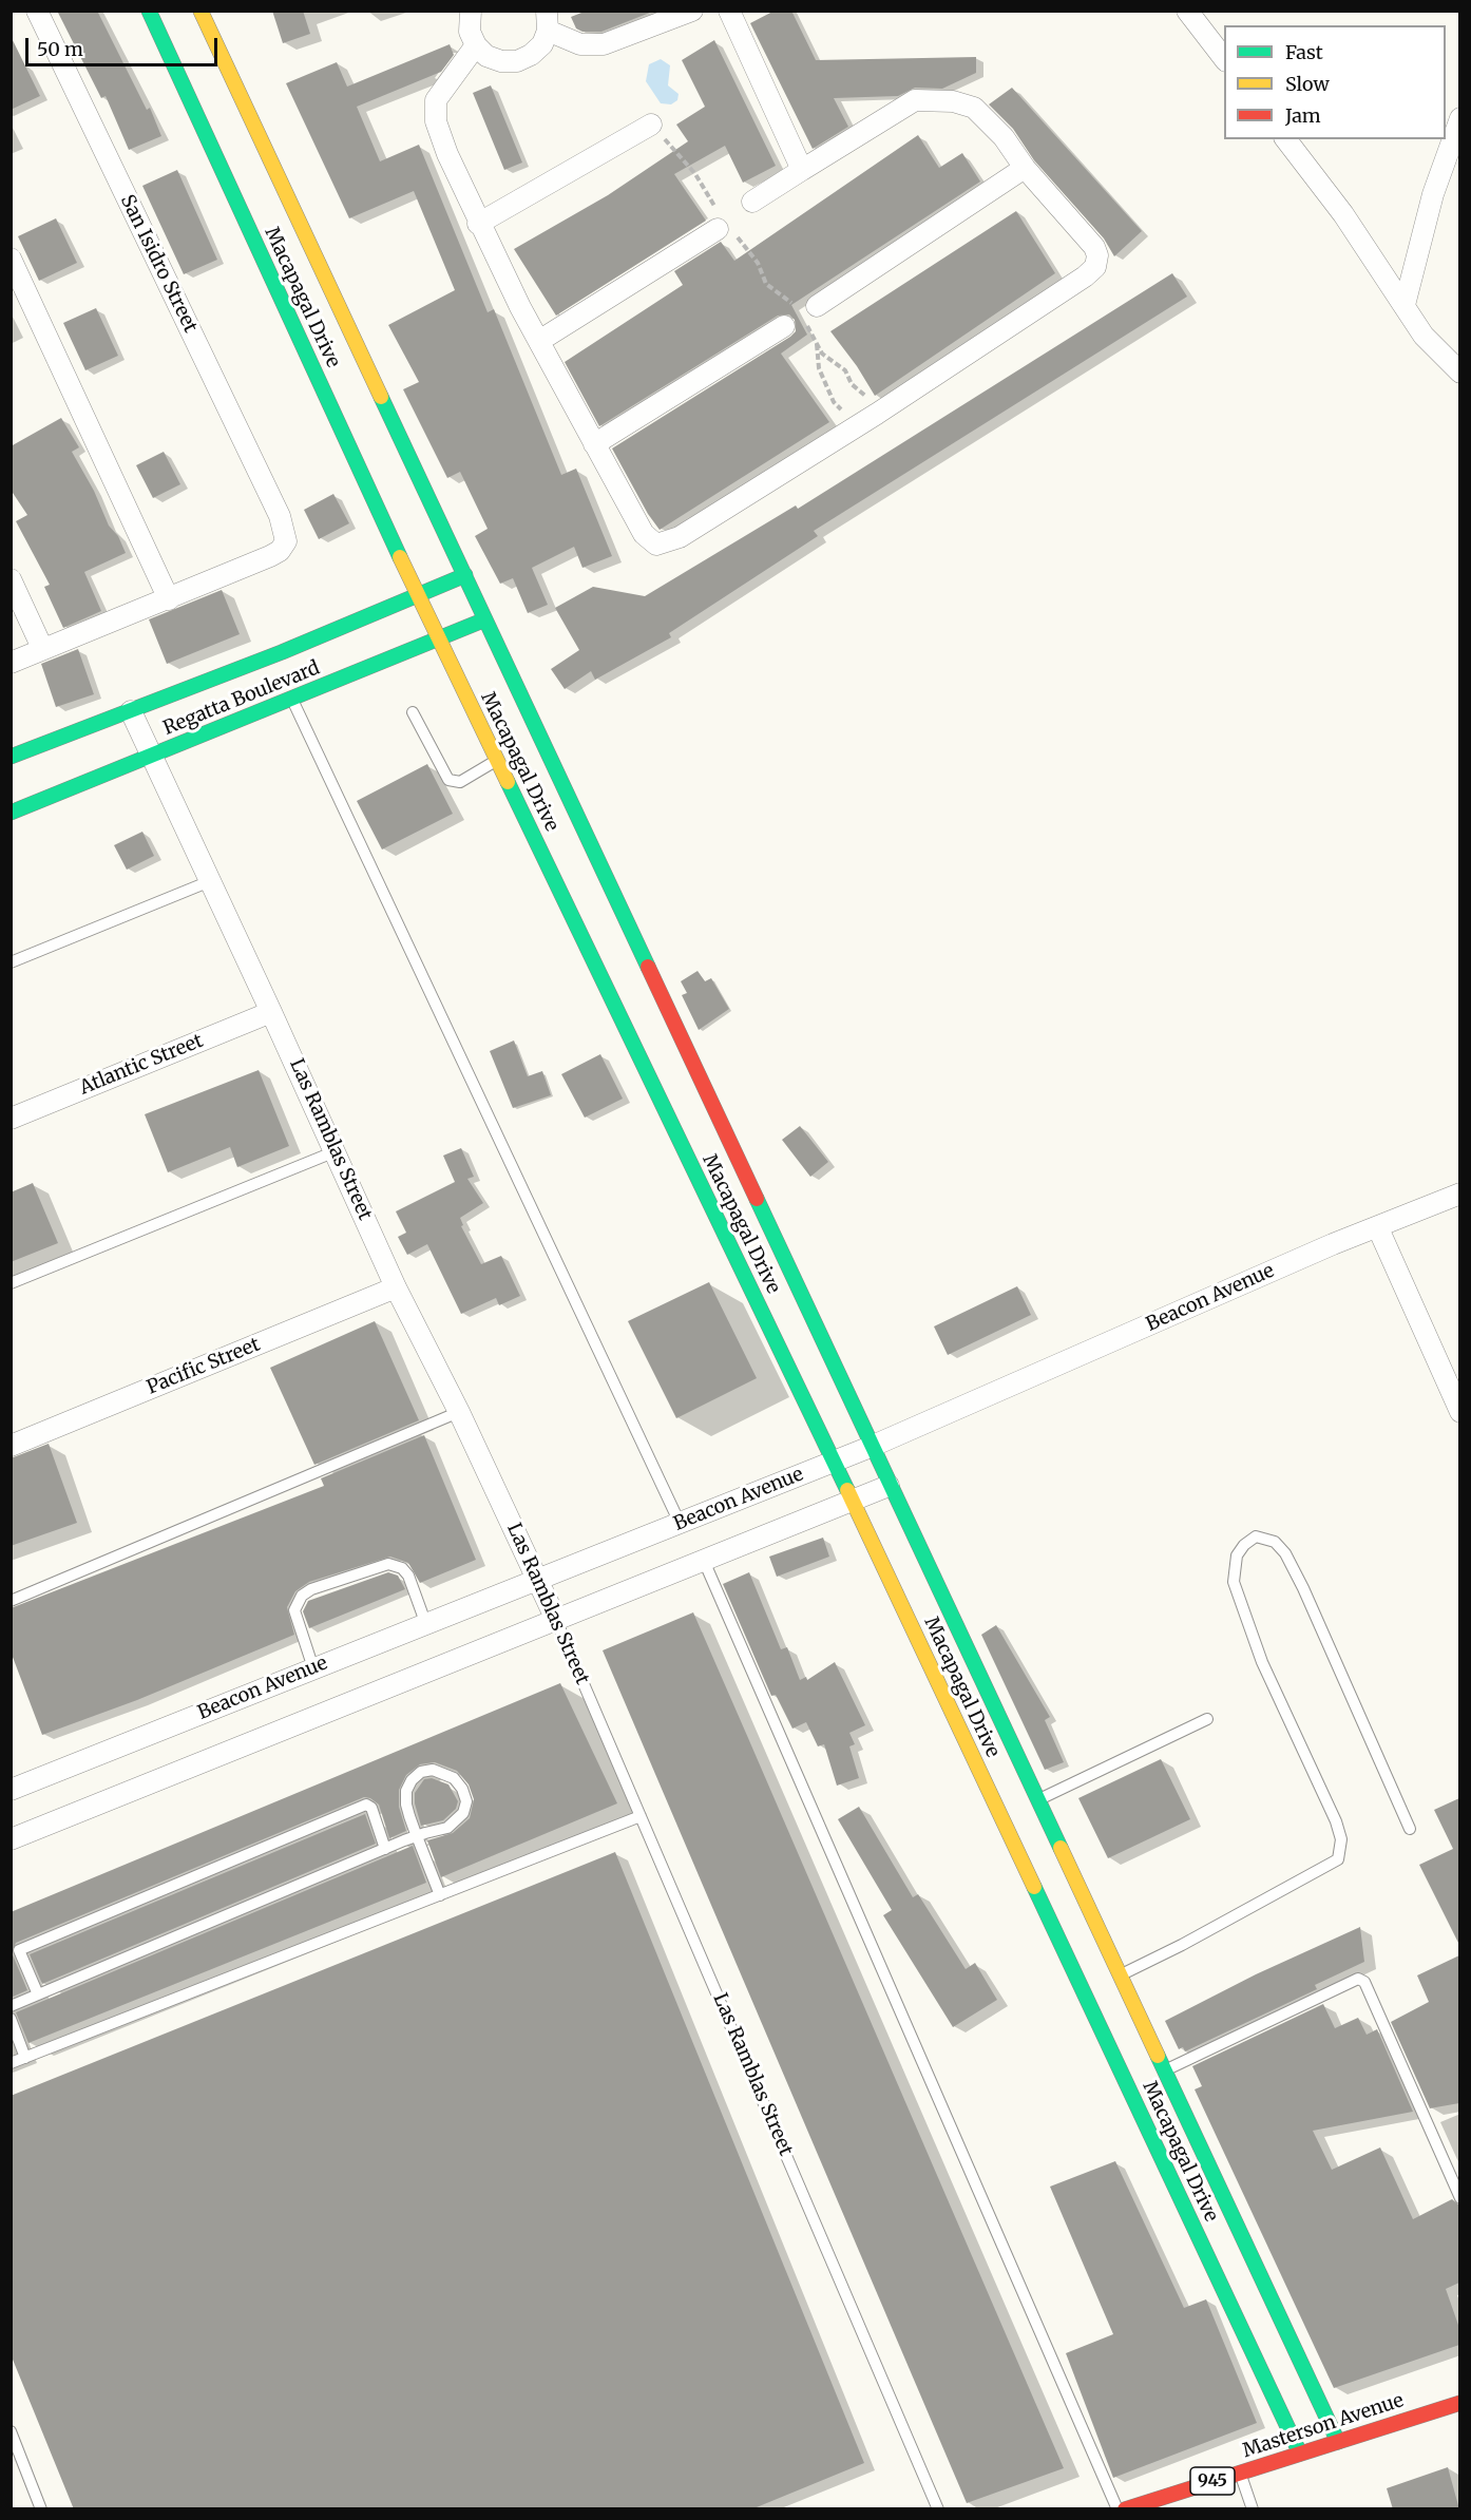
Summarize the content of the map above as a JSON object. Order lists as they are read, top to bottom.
{
  "streets": {
    "main road": [
      "Macapagal Drive",
      "Regatta Boulevard",
      "Masterson Avenue",
      "945"
    ],
    "street": [
      "San Isidro Street",
      "Atlantic Street",
      "Las Ramblas Street",
      "Beacon Avenue",
      "Pacific Street"
    ]
  },
  "crossings": [
    ["Macapagal Drive", "Regatta Boulevard"],
    ["Macapagal Drive", "Beacon Avenue"],
    ["Macapagal Drive", "Masterson Avenue"],
    ["Regatta Boulevard", "Las Ramblas Street"],
    ["Atlantic Street", "Las Ramblas Street"],
    ["Las Ramblas Street", "Beacon Avenue"],
    ["Las Ramblas Street", "Pacific Street"]
  ],
  "legend": ["Fast", "Slow", "Jam"],
  "scale_bar": "50 m"
}
